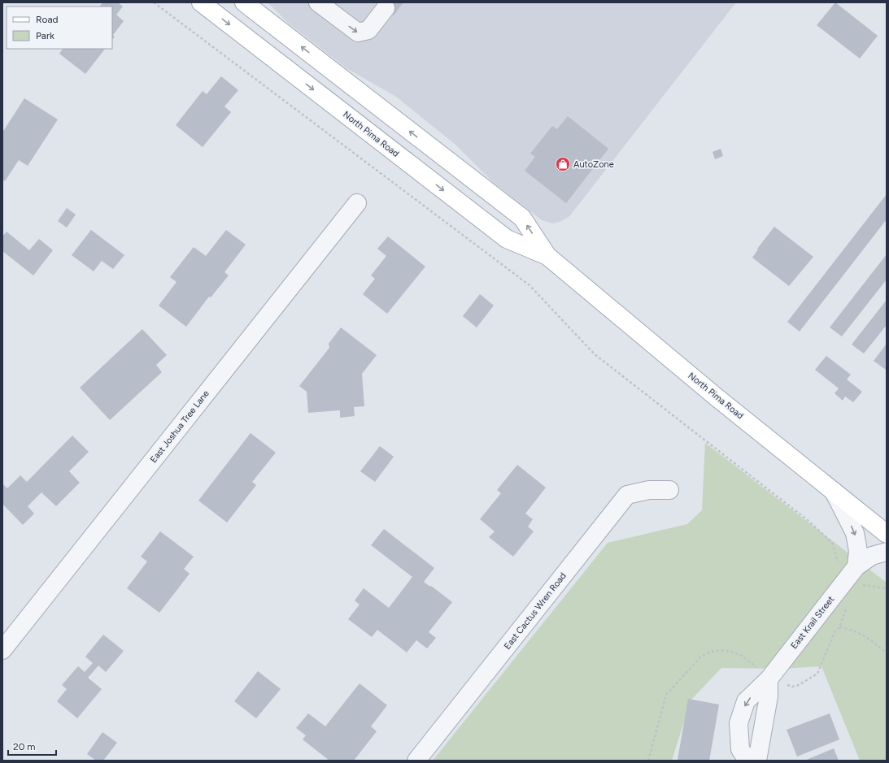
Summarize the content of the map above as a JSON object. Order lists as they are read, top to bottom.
{
  "streets": {
    "main road": ["North Pima Road"],
    "street": ["East Joshua Tree Lane", "East Cactus Wren Road", "East Krail Street"]
  },
  "places": {
    "shop": ["AutoZone"]
  },
  "legend": ["Road", "Park"],
  "scale_bar": "20 m"
}
